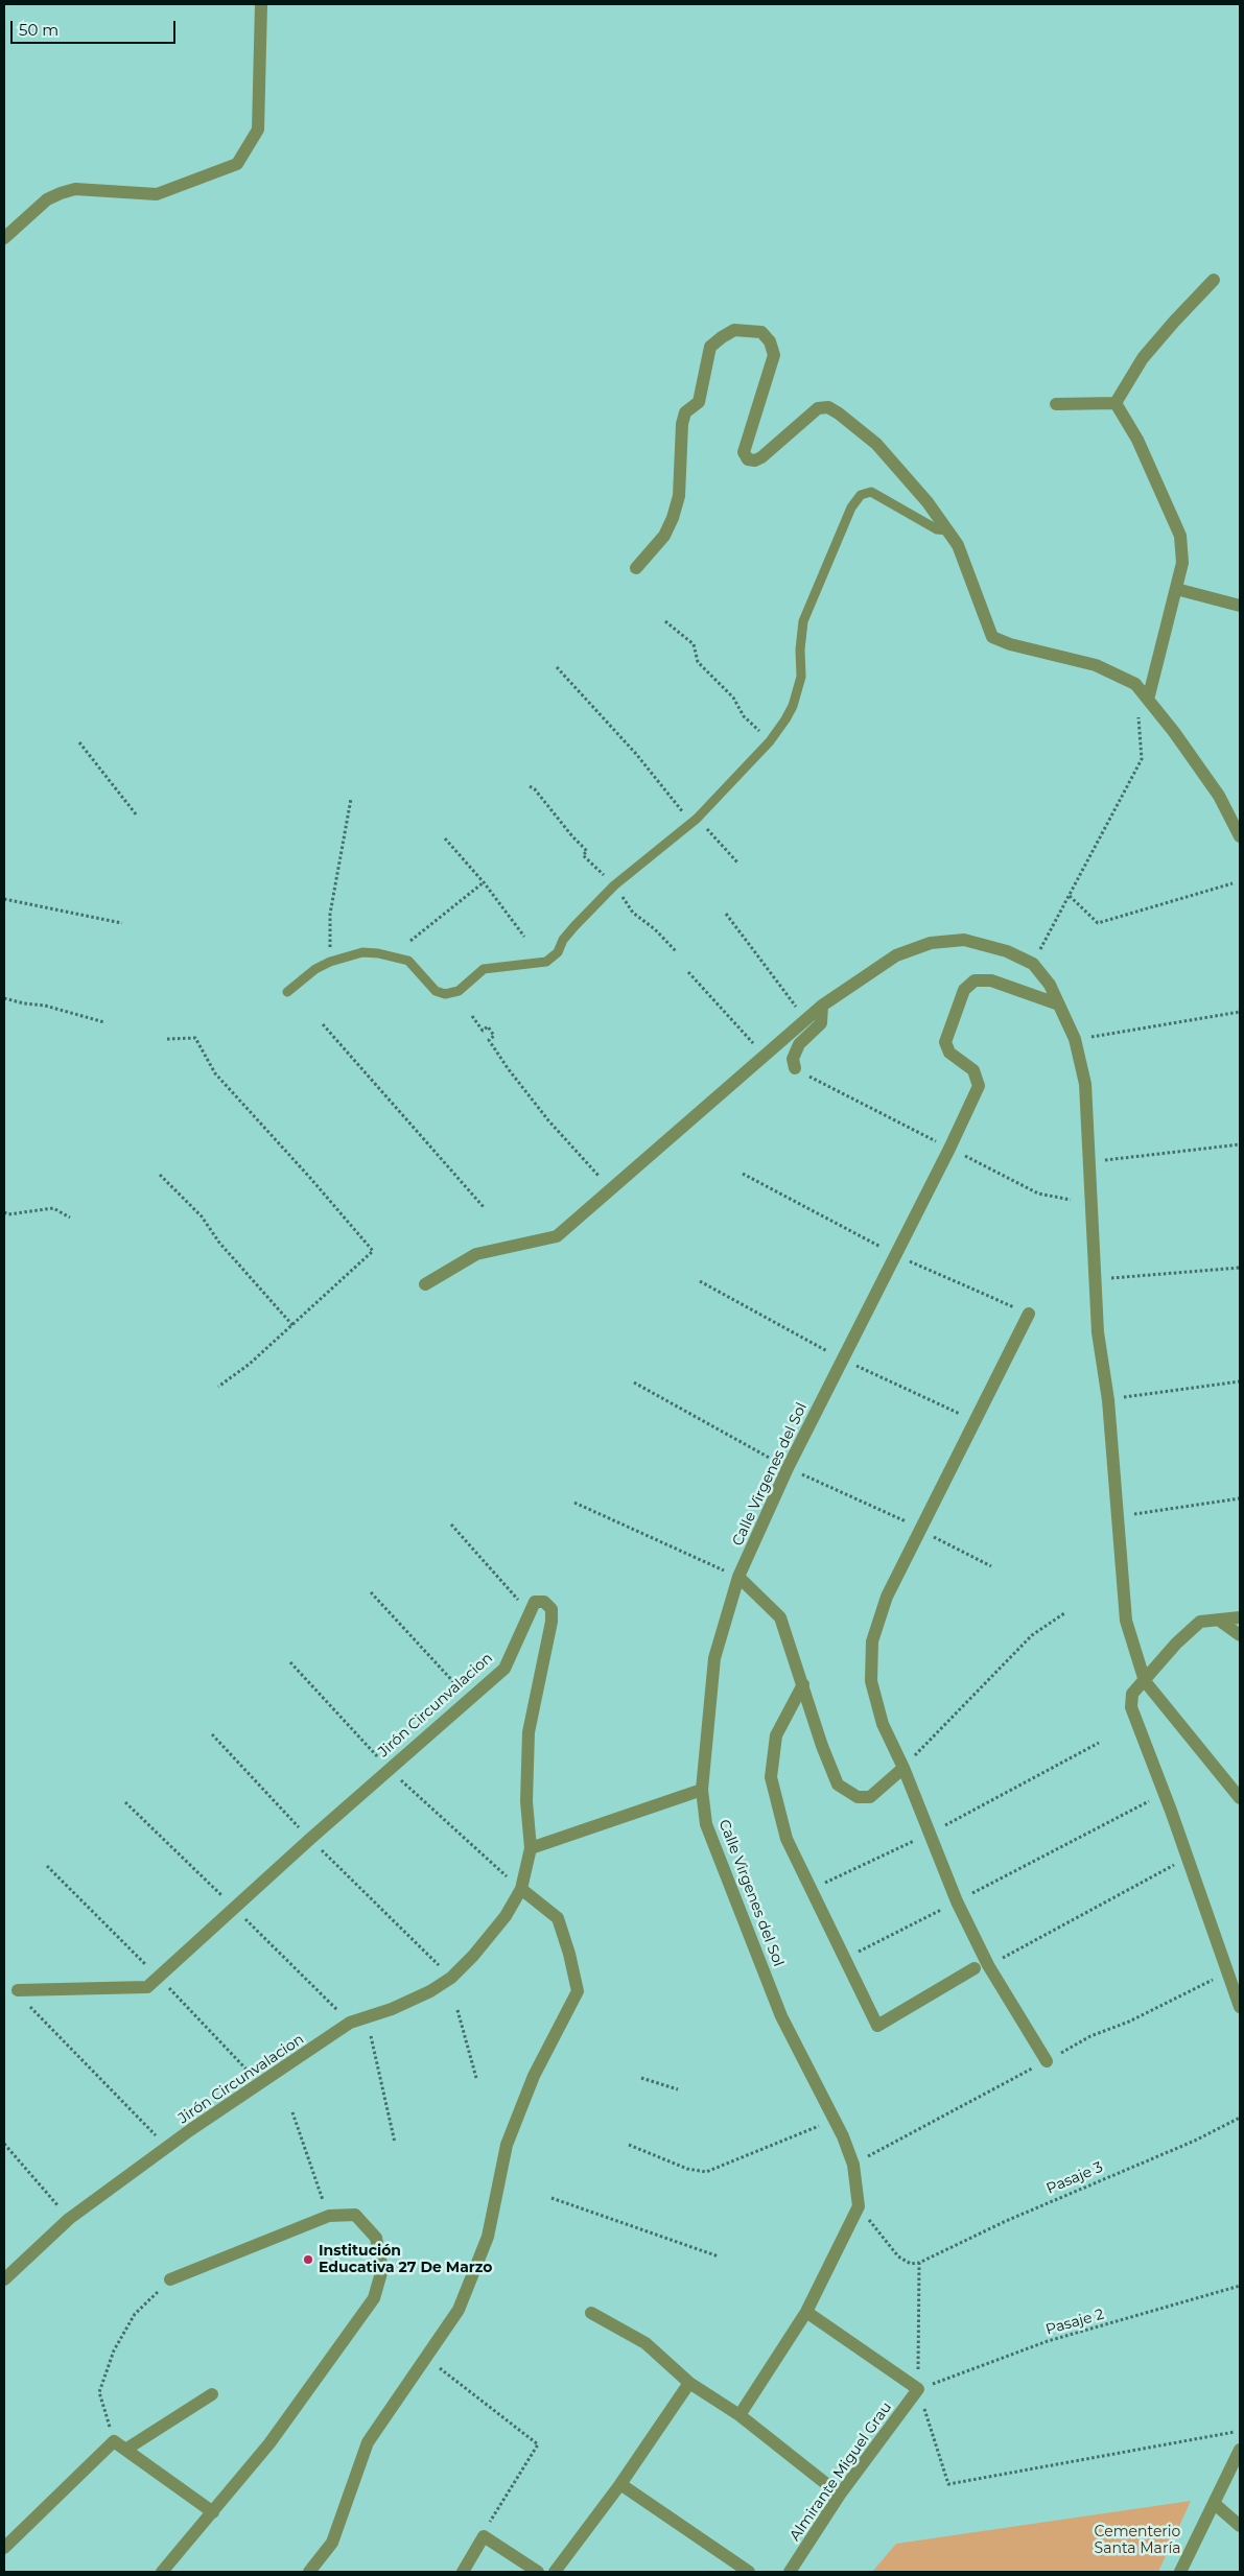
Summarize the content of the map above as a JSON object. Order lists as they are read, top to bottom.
{
  "streets": {
    "street": ["Calle Virgenes del Sol", "Jirón Circunvalacion", "Almirante Miguel Grau"],
    "path": ["Pasaje 3", "Pasaje 2"]
  },
  "crossings": [
    ["Pasaje 2", "Almirante Miguel Grau"]
  ],
  "parks": ["Cementerio Santa María"],
  "places": ["Institución Educativa 27 De Marzo"],
  "scale_bar": "50 m"
}
